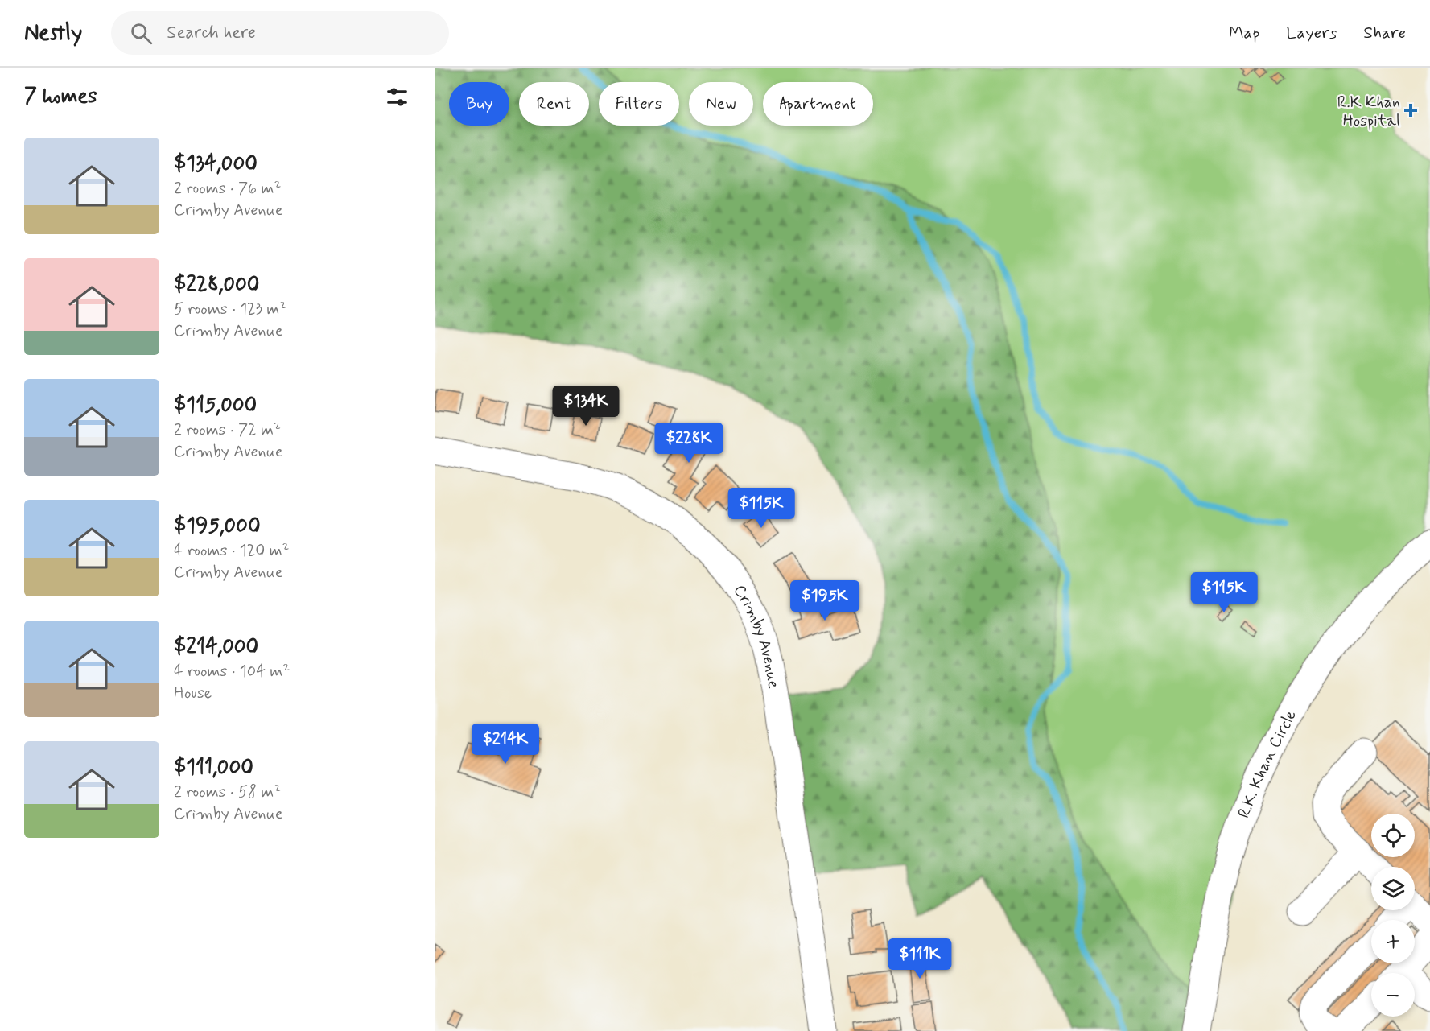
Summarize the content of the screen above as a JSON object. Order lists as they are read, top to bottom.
{
  "streets": {
    "street": ["Crimby Avenue", "R.K. Khan Circle"]
  },
  "places": {
    "health": ["R.K Khan Hospital"]
  },
  "page": {
    "header": "Nestly",
    "search": "Search here",
    "nav": ["Map", "Layers", "Share"],
    "heading": "7 homes",
    "chip": [
      "Buy",
      "Rent",
      "Filters",
      "New",
      "Apartment"
    ],
    "list": [
      {
        "name": "$134,000",
        "note": "2 rooms · 76 m² · Crimby Avenue"
      },
      {
        "name": "$228,000",
        "note": "5 rooms · 123 m² · Crimby Avenue"
      },
      {
        "name": "$115,000",
        "note": "2 rooms · 72 m² · Crimby Avenue"
      },
      {
        "name": "$195,000",
        "note": "4 rooms · 120 m² · Crimby Avenue"
      },
      {
        "name": "$214,000",
        "note": "4 rooms · 104 m² · House"
      },
      {
        "name": "$111,000",
        "note": "2 rooms · 58 m² · Crimby Avenue"
      }
    ],
    "price": [
      "$134K",
      "$228K",
      "$115K",
      "$115K",
      "$195K",
      "$214K",
      "$111K"
    ],
    "map_buttons": ["+", "−"]
  }
}
